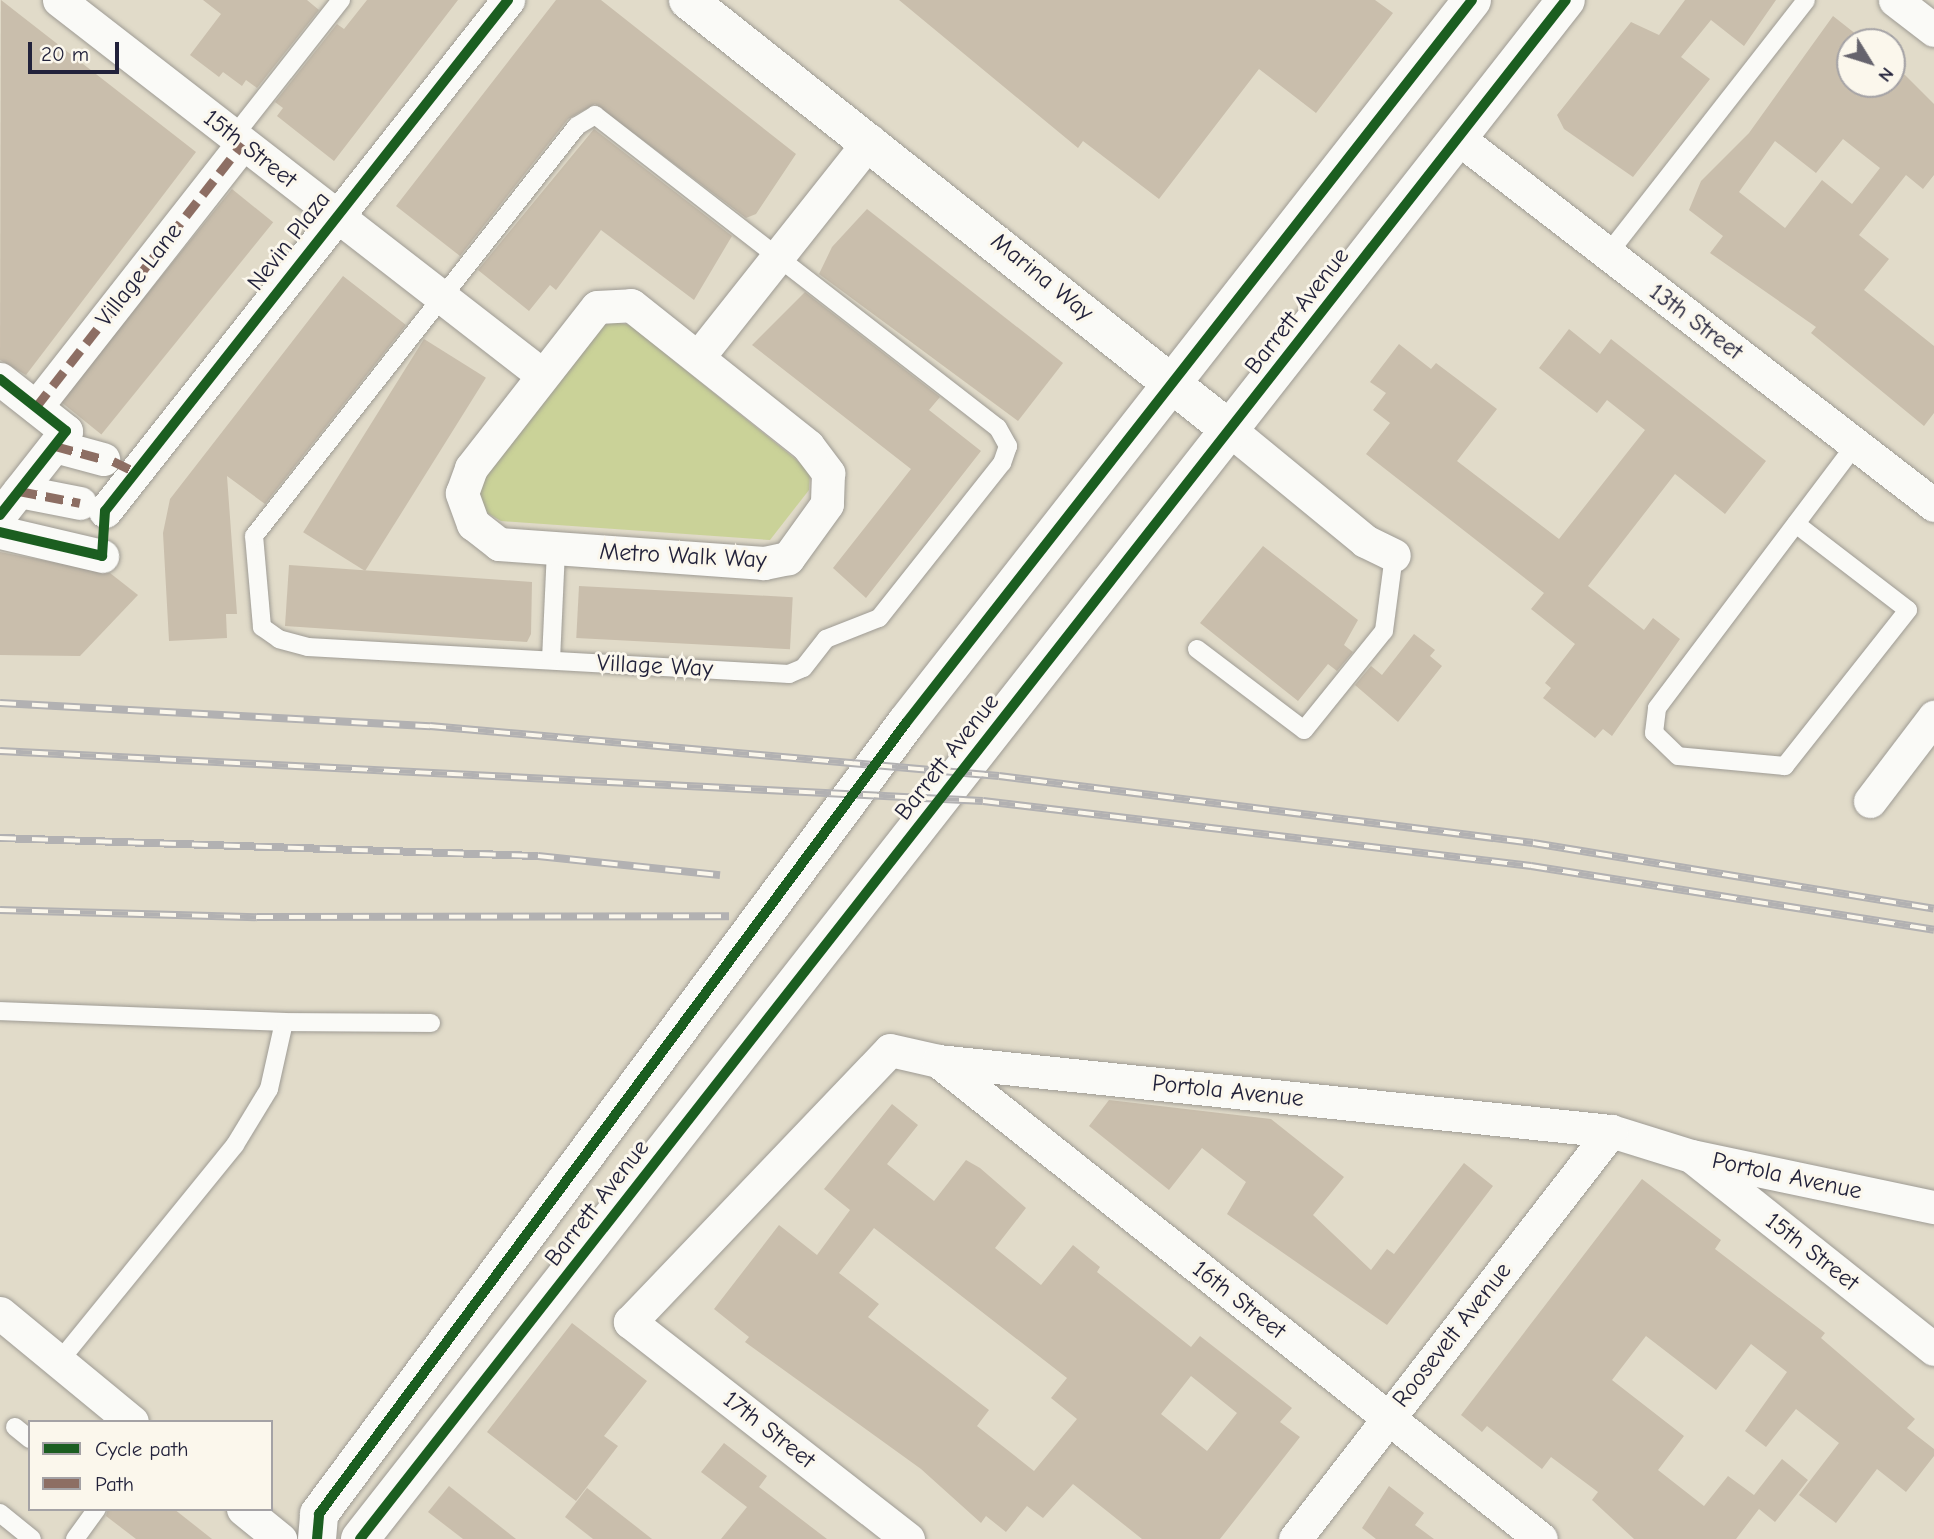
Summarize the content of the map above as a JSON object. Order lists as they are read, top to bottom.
{
  "streets": {
    "main road": ["Marina Way", "Barrett Avenue"],
    "street": [
      "15th Street",
      "Nevin Plaza",
      "Village Lane",
      "13th Street",
      "Metro Walk Way",
      "Portola Avenue",
      "16th Street",
      "Roosevelt Avenue",
      "17th Street"
    ],
    "lane": ["Village Way"]
  },
  "crossings": [
    ["15th Street", "Nevin Plaza"],
    ["15th Street", "Village Lane"],
    ["15th Street", "Metro Walk Way"],
    ["15th Street", "Village Way"],
    ["15th Street", "Portola Avenue"],
    ["Marina Way", "Barrett Avenue"],
    ["Barrett Avenue", "13th Street"],
    ["Portola Avenue", "16th Street"],
    ["Portola Avenue", "Roosevelt Avenue"],
    ["Portola Avenue", "17th Street"],
    ["16th Street", "Roosevelt Avenue"]
  ],
  "legend": ["Cycle path", "Path"],
  "scale_bar": "20 m",
  "north": "bottom right"
}
